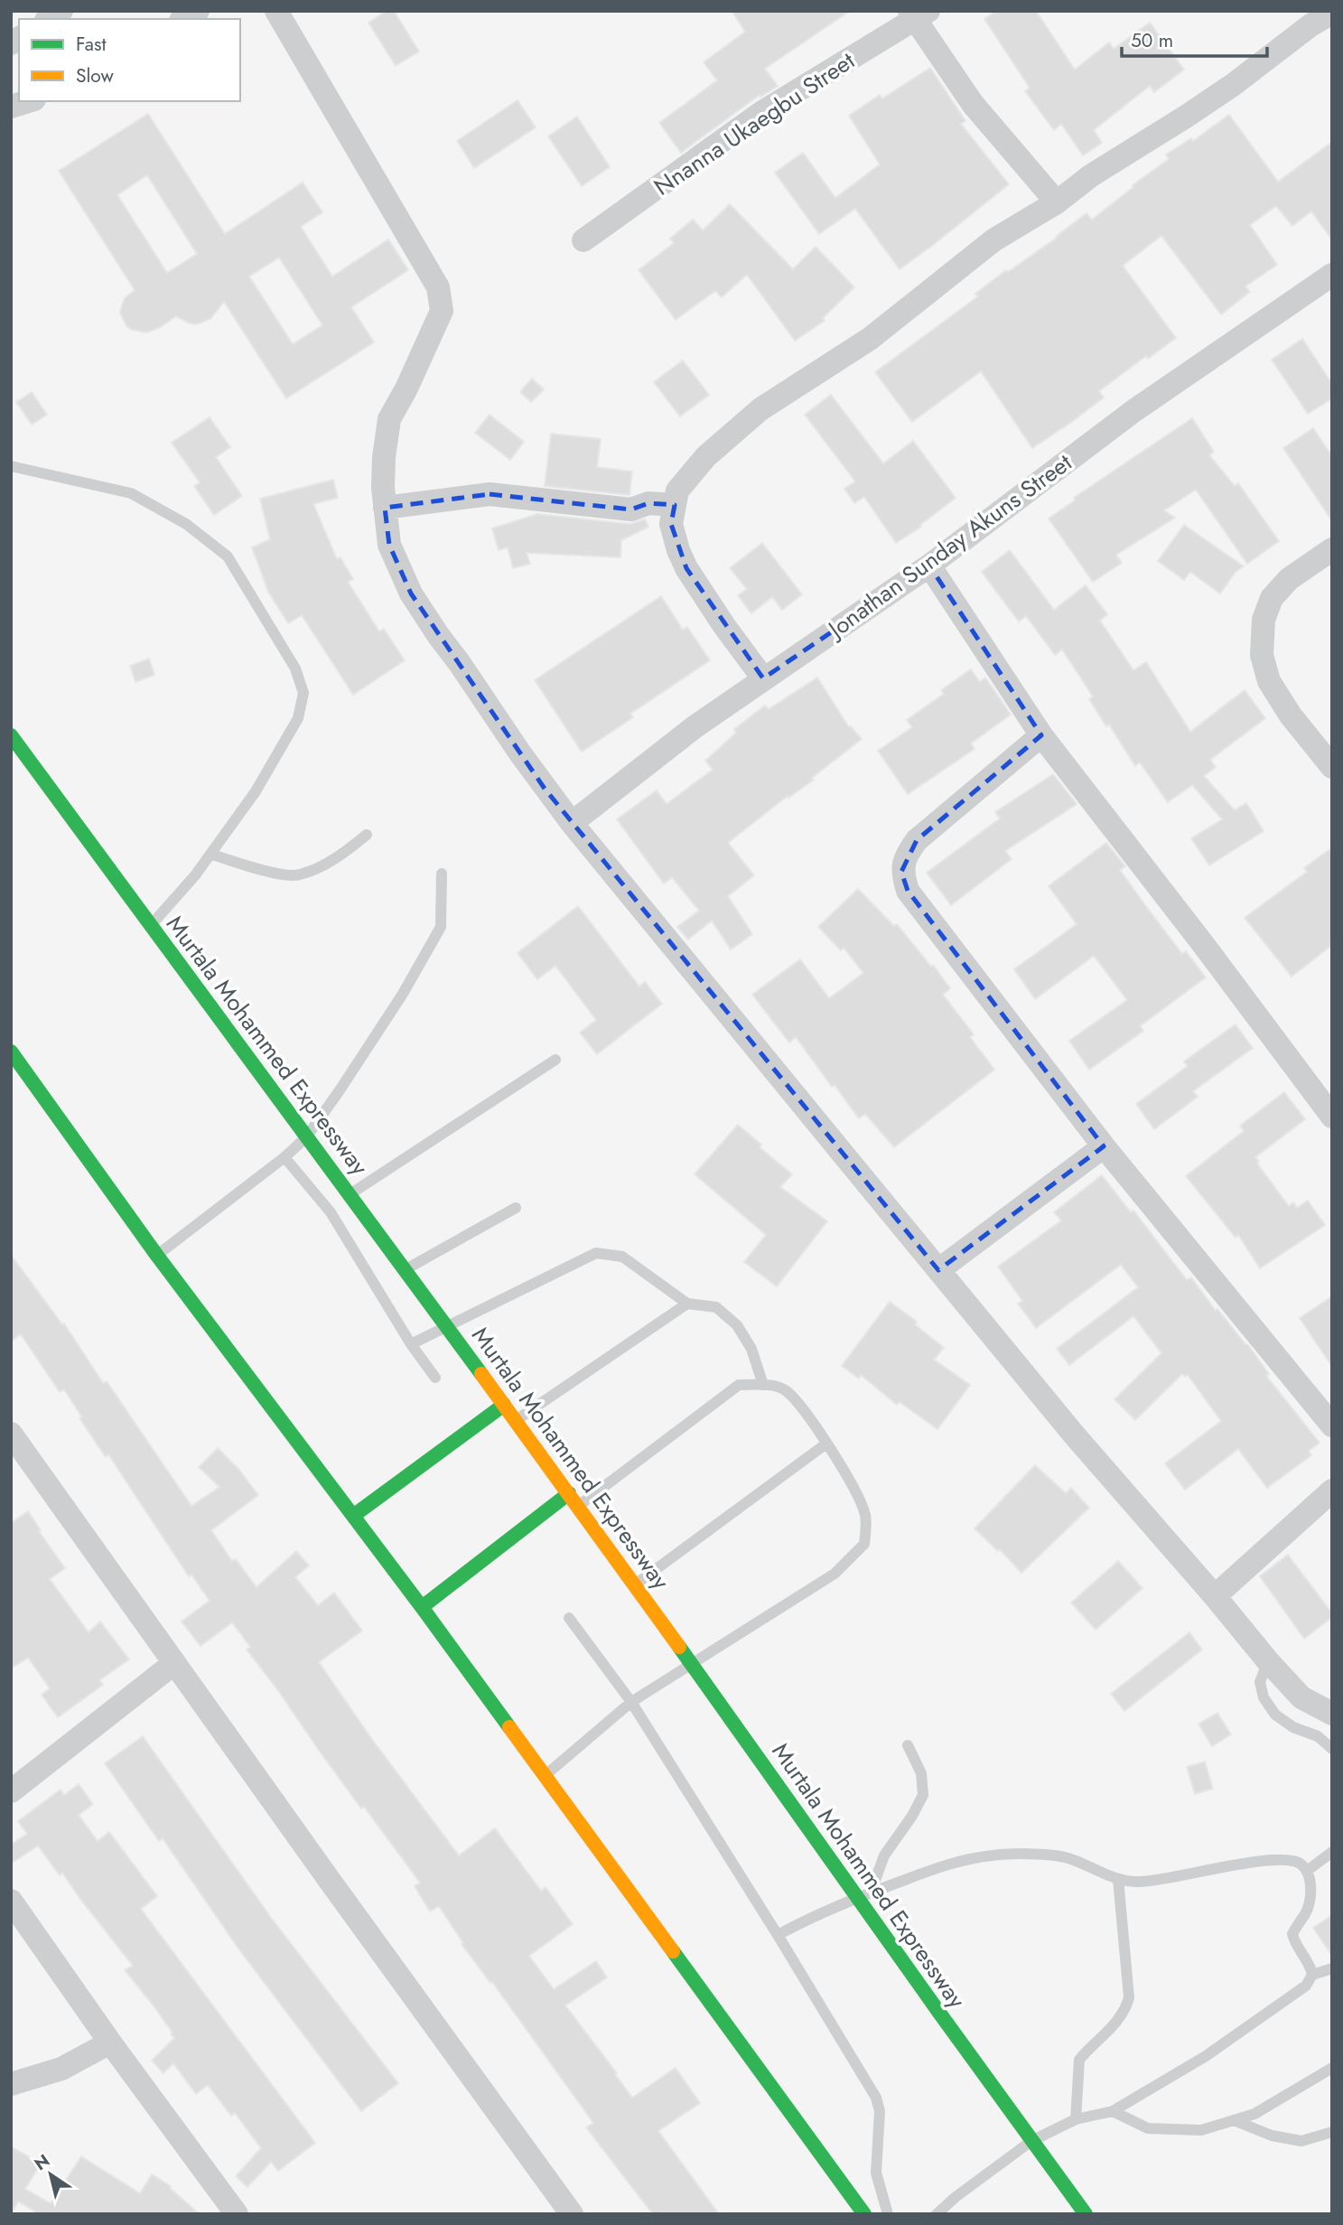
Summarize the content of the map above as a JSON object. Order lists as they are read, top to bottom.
{
  "streets": {
    "main road": ["Murtala Mohammed Expressway"],
    "street": ["Nnanna Ukaegbu Street", "Jonathan Sunday Akuns Street"]
  },
  "legend": ["Fast", "Slow"],
  "scale_bar": "50 m",
  "north": "top left"
}
